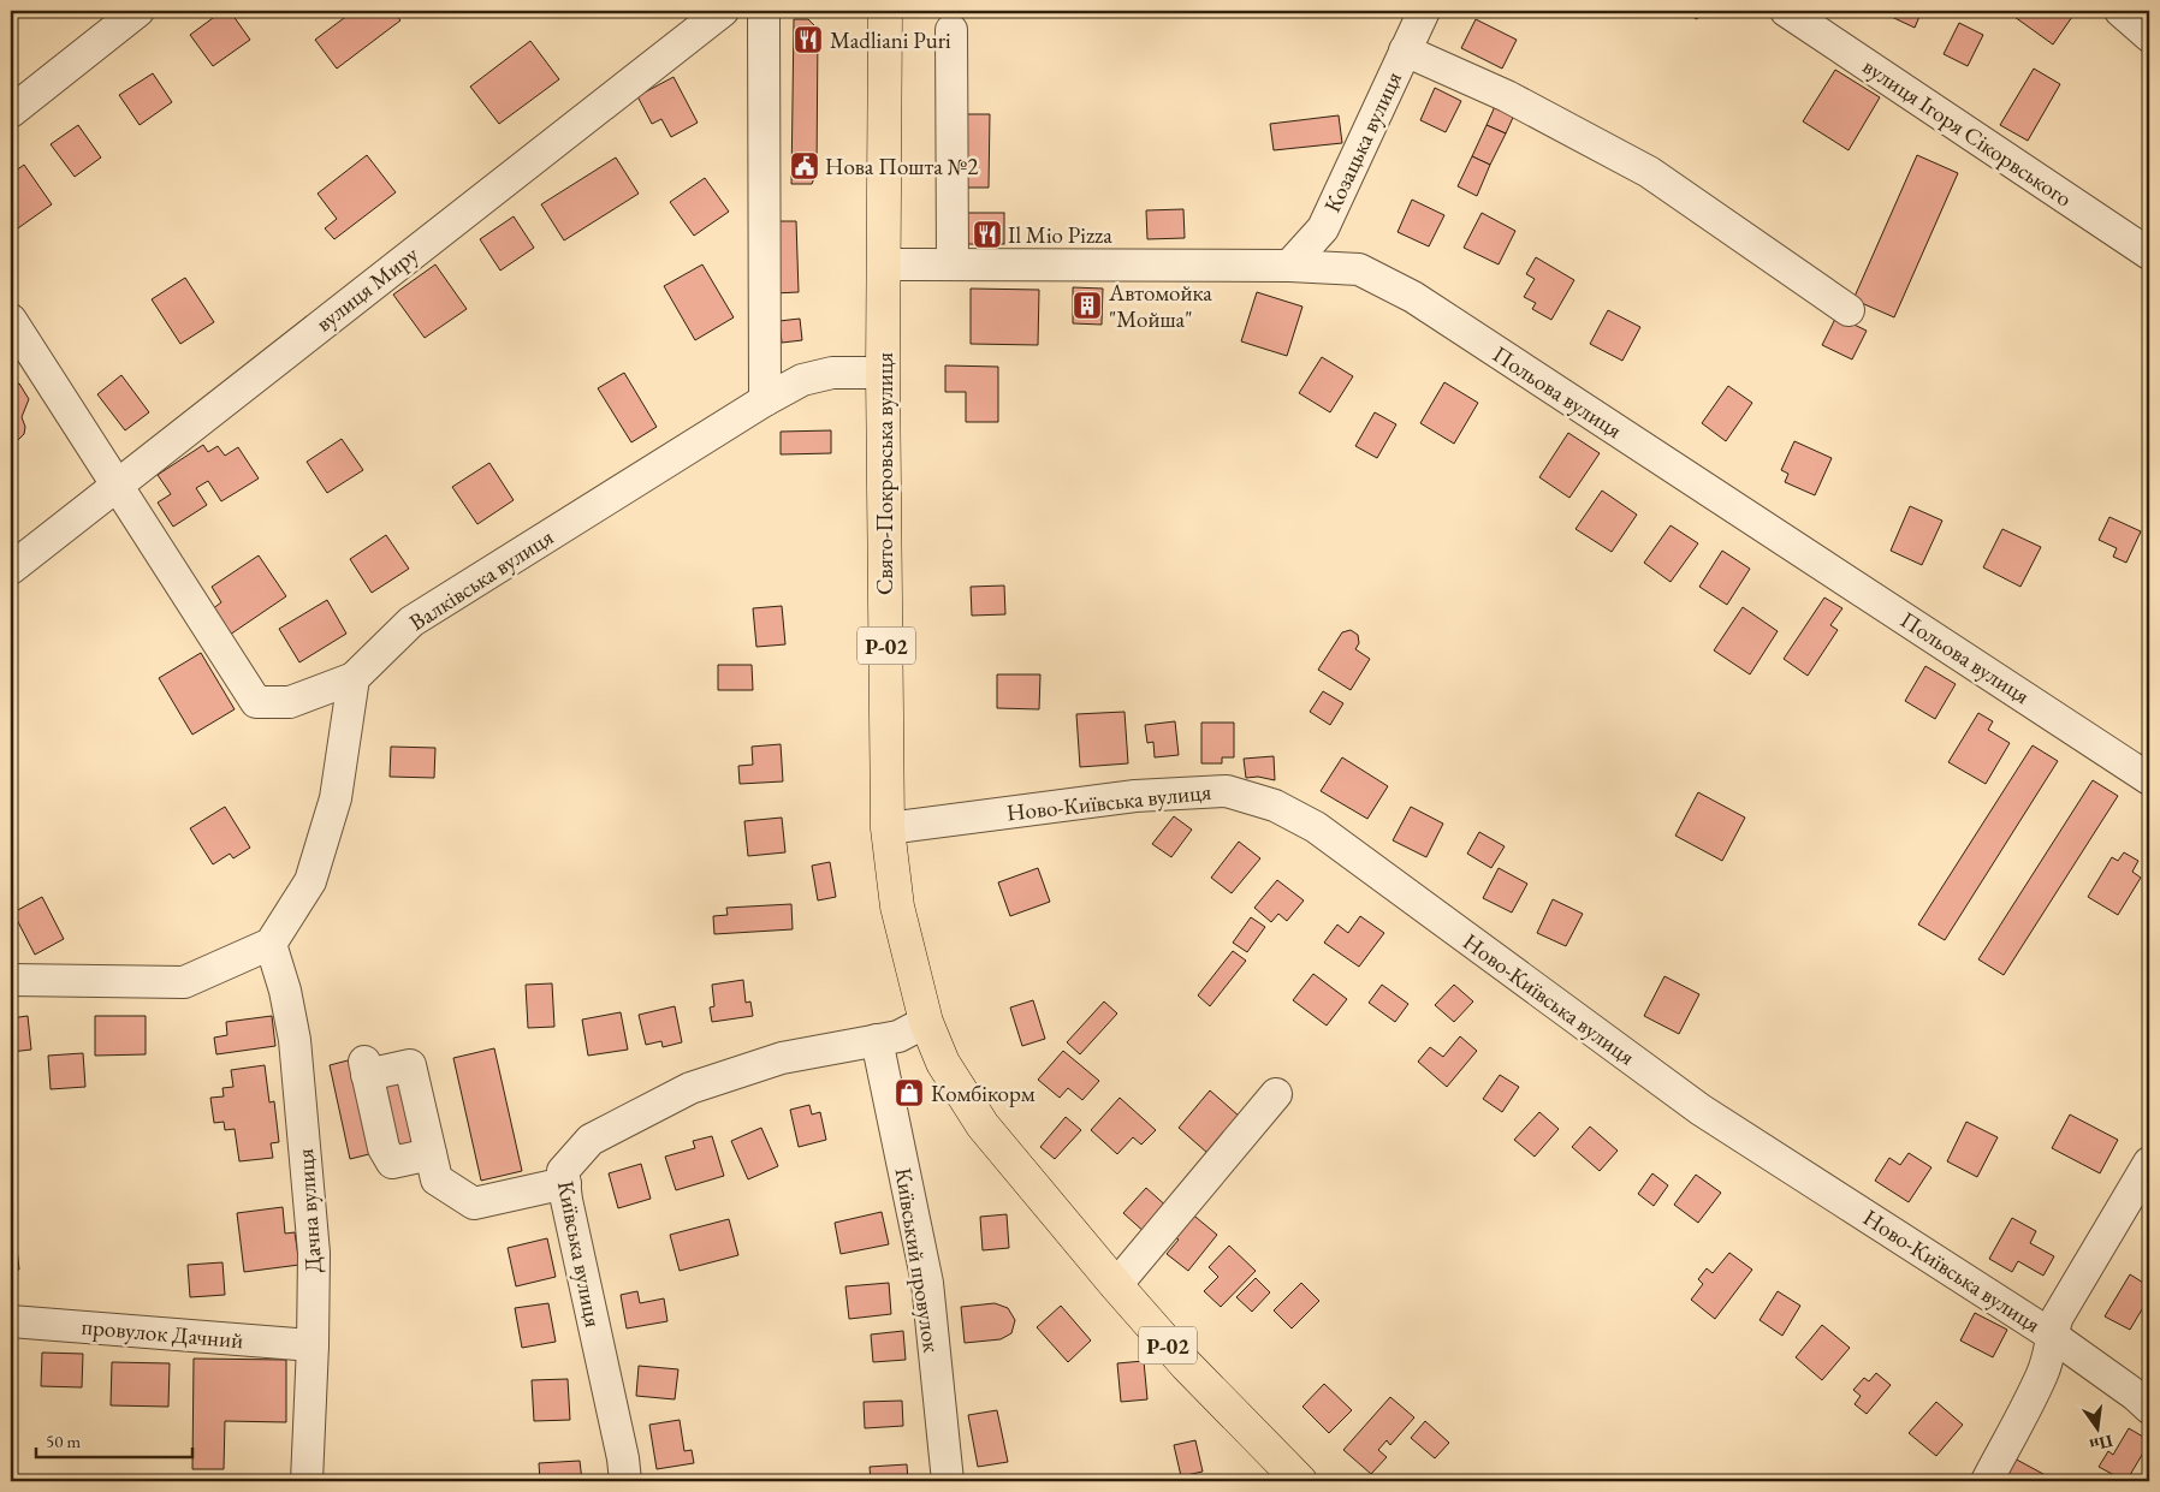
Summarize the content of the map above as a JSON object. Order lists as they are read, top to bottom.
{
  "streets": {
    "main road": ["Свято-Покровська вулиця", "Р-02"],
    "street": [
      "вулиця Ігоря Сікорвського",
      "Козацька вулиця",
      "вулиця Миру",
      "Польова вулиця",
      "Валківська вулиця",
      "Ново-Київська вулиця",
      "Дачна вулиця",
      "Київська вулиця",
      "Київський провулок",
      "провулок Дачний"
    ]
  },
  "crossings": [
    ["Козацька вулиця", "Польова вулиця"],
    ["Польова вулиця", "Свято-Покровська вулиця"],
    ["Свято-Покровська вулиця", "Валківська вулиця"],
    ["Свято-Покровська вулиця", "Ново-Київська вулиця"],
    ["Свято-Покровська вулиця", "Київська вулиця"],
    ["Дачна вулиця", "провулок Дачний"],
    ["Київська вулиця", "Київський провулок"]
  ],
  "places": {
    "restaurant": ["Madliani Puri", "Il Mio Pizza"],
    "public building": ["Нова Пошта №2"],
    "building": ["Автомойка \"Мойша\""],
    "shop": ["Комбікорм"]
  },
  "scale_bar": "50 m",
  "north": "bottom"
}
